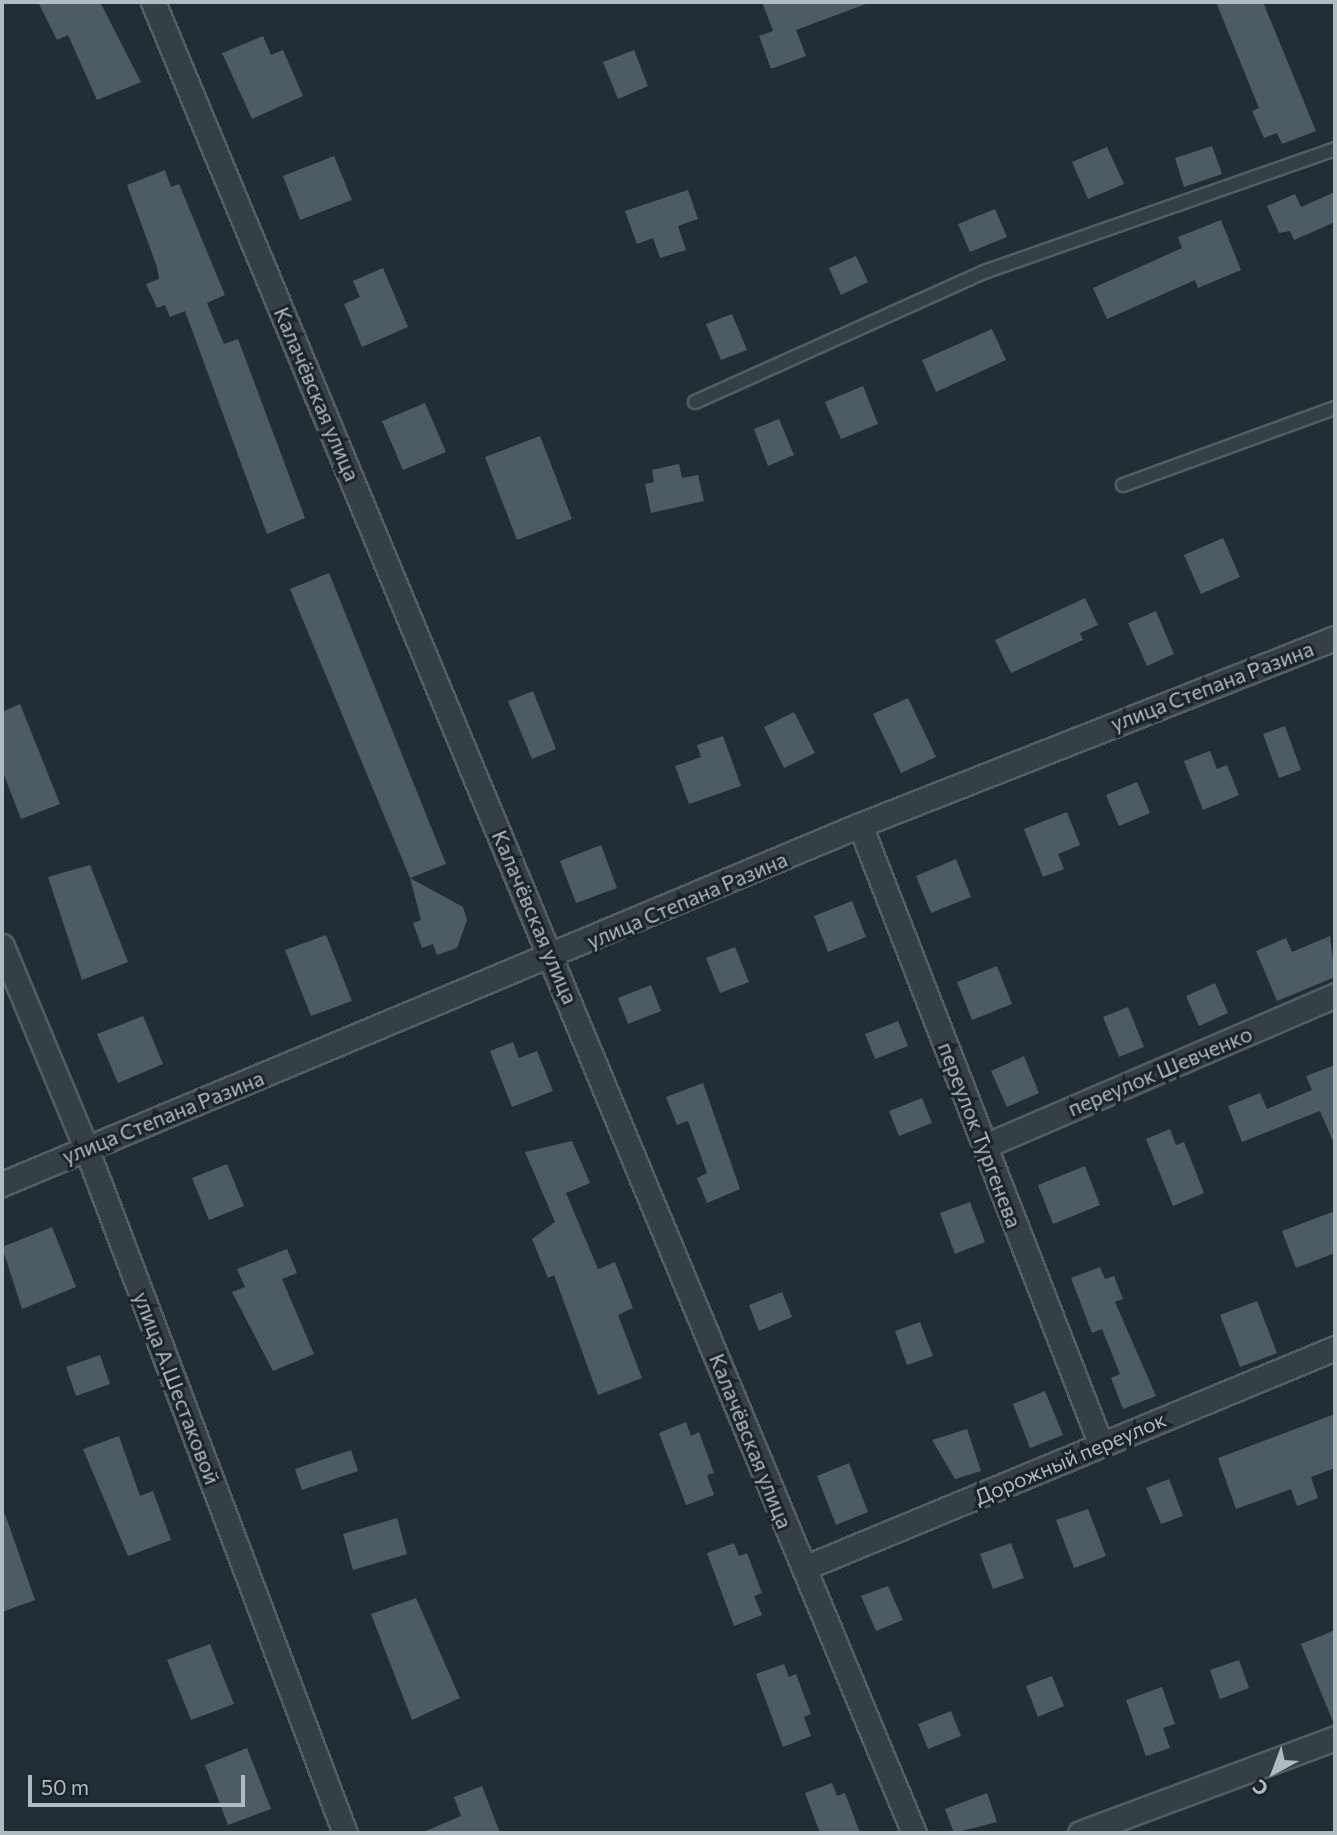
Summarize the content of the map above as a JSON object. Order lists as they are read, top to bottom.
{
  "streets": {
    "street": [
      "Калачёвская улица",
      "улица Степана Разина",
      "переулок Шевченко",
      "переулок Тургенева",
      "улица А.Шестаковой",
      "Дорожный переулок"
    ]
  },
  "crossings": [
    ["Калачёвская улица", "улица Степана Разина"],
    ["Калачёвская улица", "Дорожный переулок"],
    ["улица Степана Разина", "переулок Тургенева"],
    ["улица Степана Разина", "улица А.Шестаковой"],
    ["переулок Шевченко", "переулок Тургенева"],
    ["переулок Тургенева", "Дорожный переулок"]
  ],
  "scale_bar": "50 m",
  "north": "bottom left"
}
